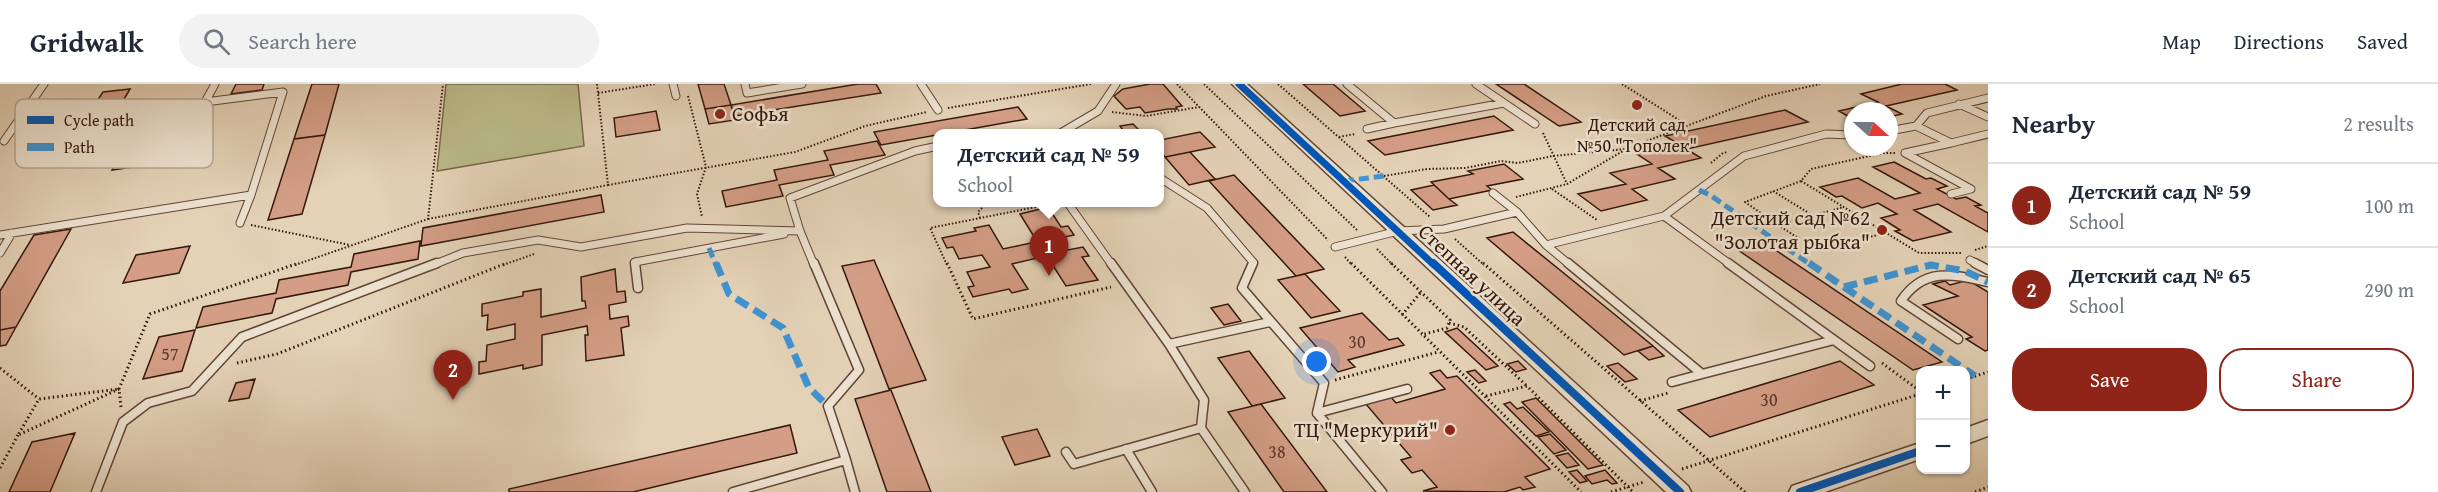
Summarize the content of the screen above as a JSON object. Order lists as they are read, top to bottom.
{
  "streets": {
    "street": ["Степная улица"]
  },
  "places": [
    "Детский сад №50 \"Тополек\"",
    "Софья",
    "Детский сад №62 \"Золотая рыбка\"",
    "ТЦ \"Меркурий\""
  ],
  "house_numbers": [
    "30",
    "57",
    "30",
    "38"
  ],
  "legend": ["Cycle path", "Path"],
  "north": "right",
  "page": {
    "header": "Gridwalk",
    "search": "Search here",
    "nav": ["Map", "Directions", "Saved"],
    "heading": ["Nearby", "2 results"],
    "popup": ["Детский сад № 59", "School"],
    "list": [
      {
        "mark": "1",
        "name": "Детский сад № 59",
        "note": "School",
        "value": "100 m"
      },
      {
        "mark": "2",
        "name": "Детский сад № 65",
        "note": "School",
        "value": "290 m"
      }
    ],
    "pins": ["1", "2"],
    "buttons": ["Save", "Share"],
    "map_buttons": ["+", "−"]
  }
}
